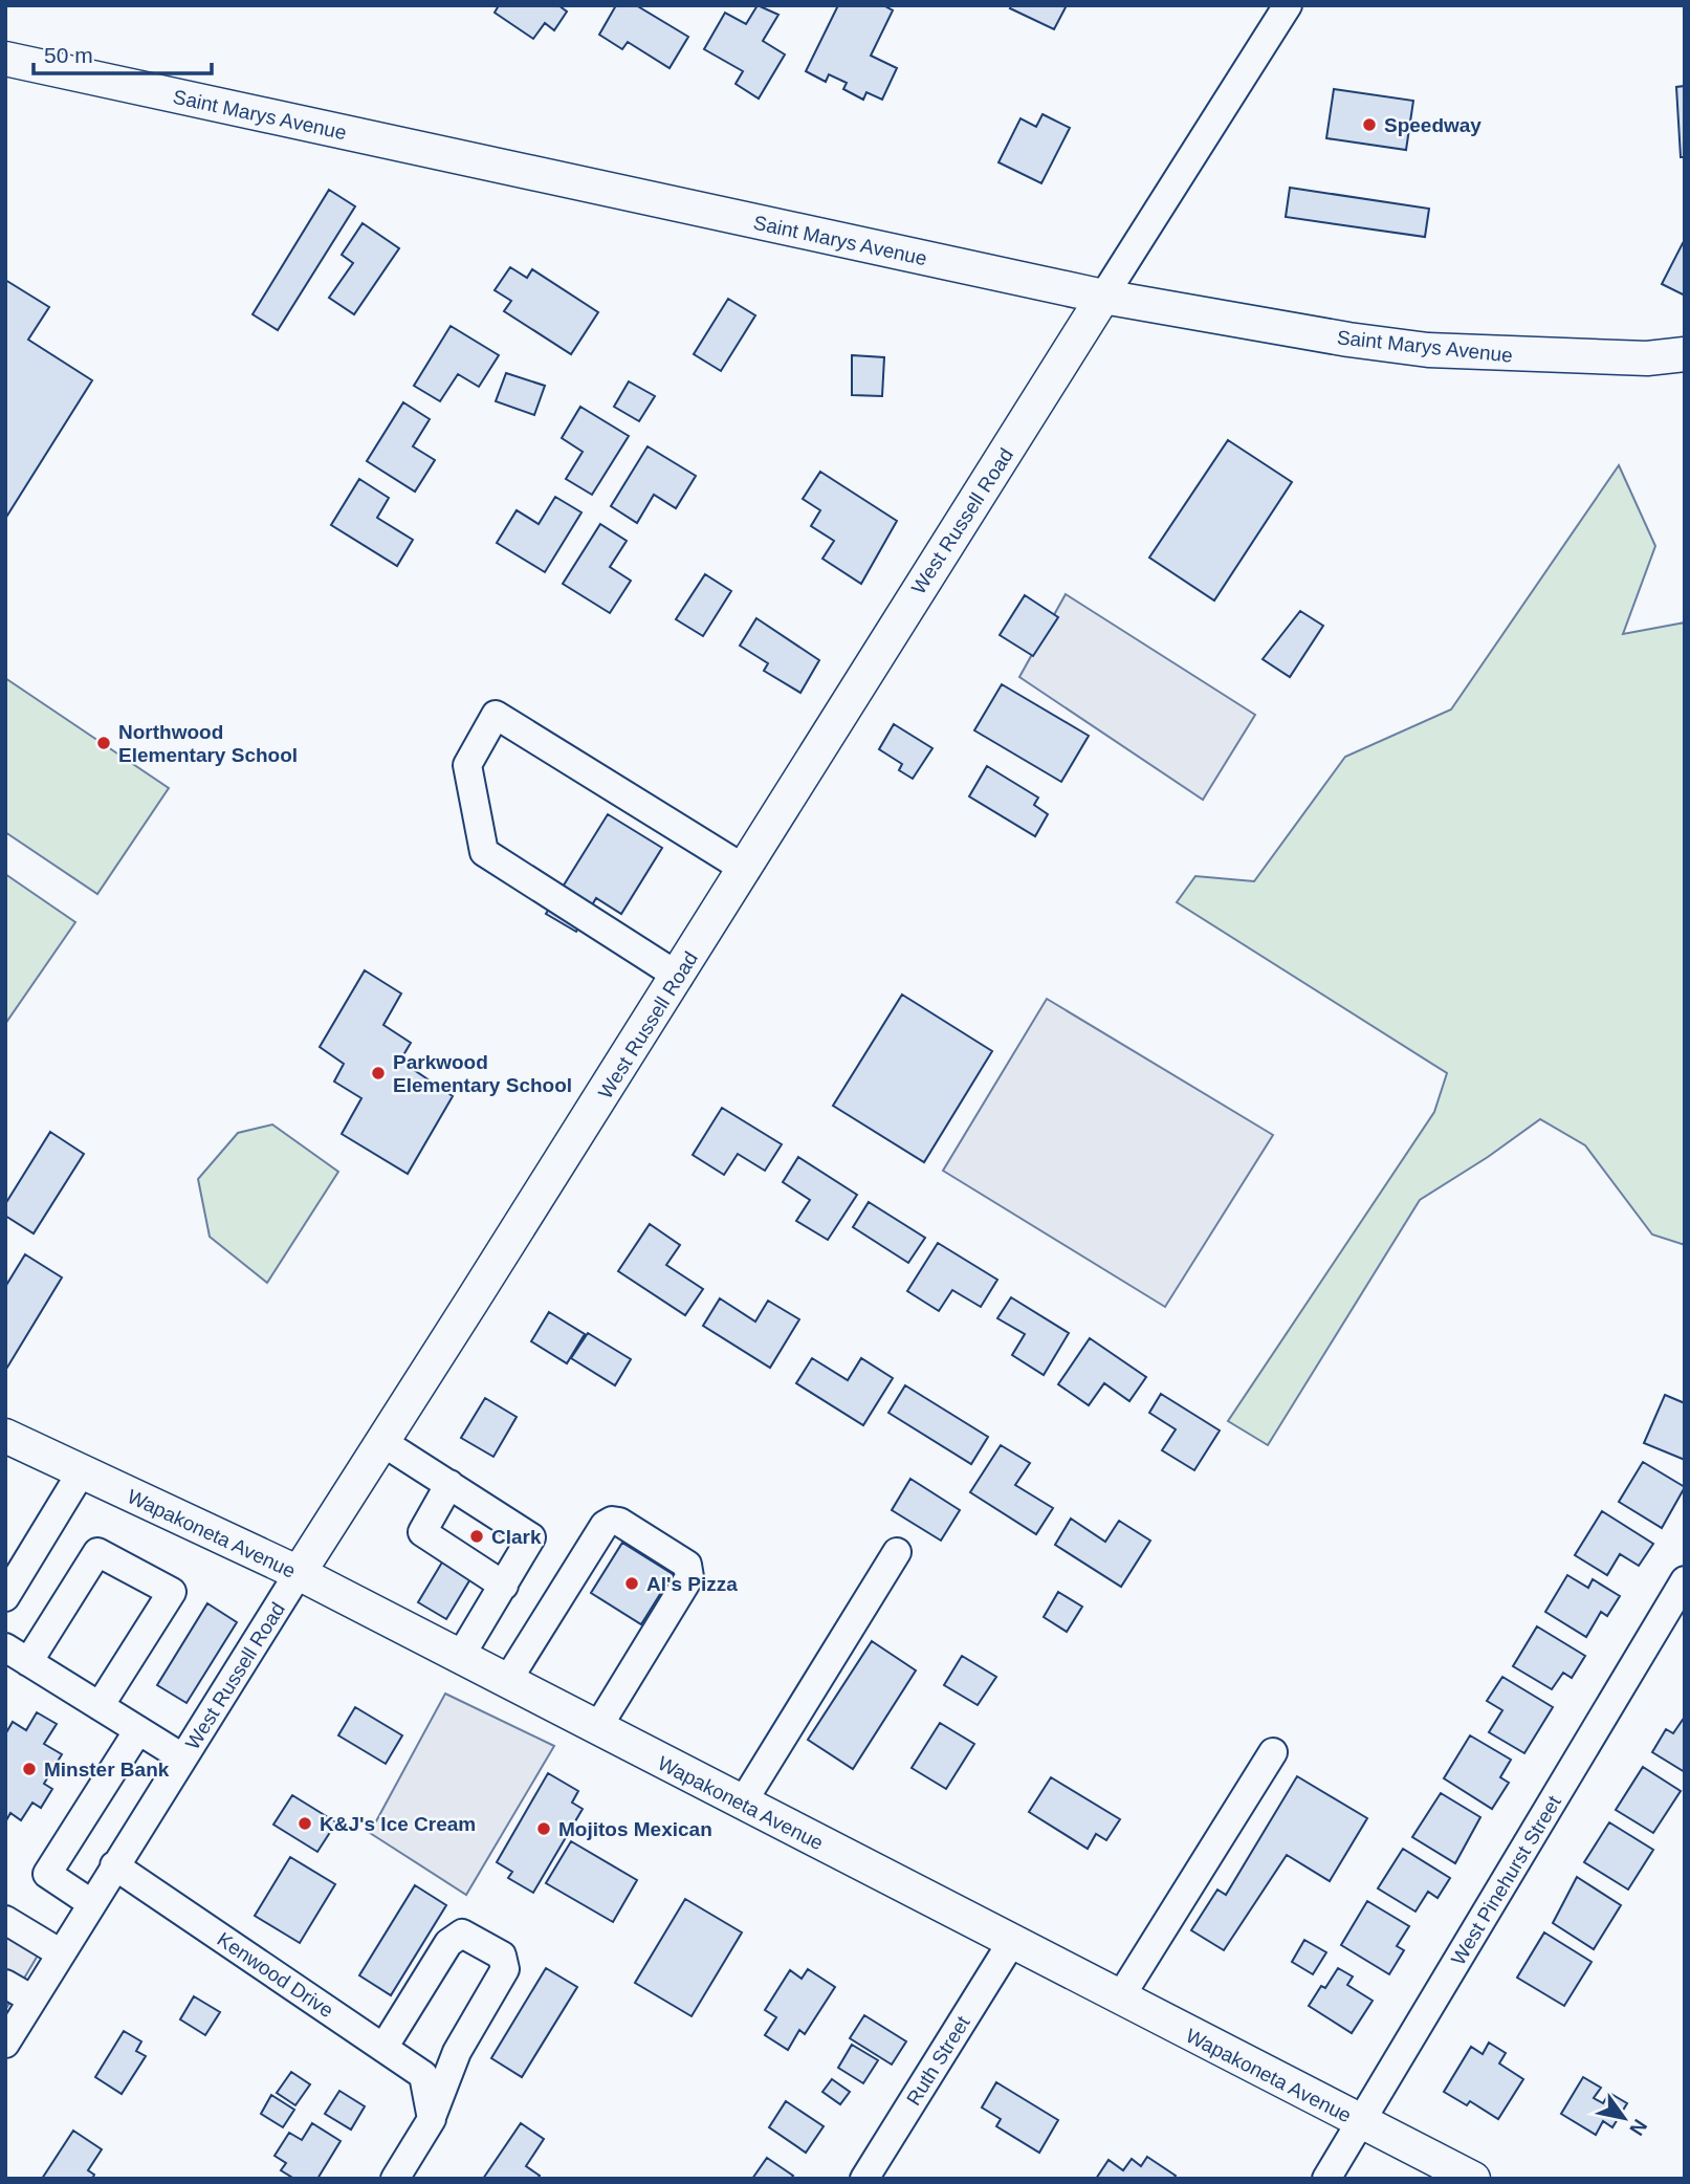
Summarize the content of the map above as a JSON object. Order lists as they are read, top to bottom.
{
  "streets": {
    "main road": ["Saint Marys Avenue", "West Russell Road", "Wapakoneta Avenue"],
    "street": ["West Pinehurst Street", "Kenwood Drive", "Ruth Street"]
  },
  "crossings": [
    ["Saint Marys Avenue", "West Russell Road"],
    ["West Russell Road", "Wapakoneta Avenue"],
    ["West Russell Road", "Kenwood Drive"],
    ["Wapakoneta Avenue", "West Pinehurst Street"],
    ["Wapakoneta Avenue", "Ruth Street"]
  ],
  "places": [
    "Speedway",
    "Northwood Elementary School",
    "Parkwood Elementary School",
    "Clark",
    "Al's Pizza",
    "Minster Bank",
    "K&J's Ice Cream",
    "Mojitos Mexican"
  ],
  "scale_bar": "50 m",
  "north": "bottom right"
}
